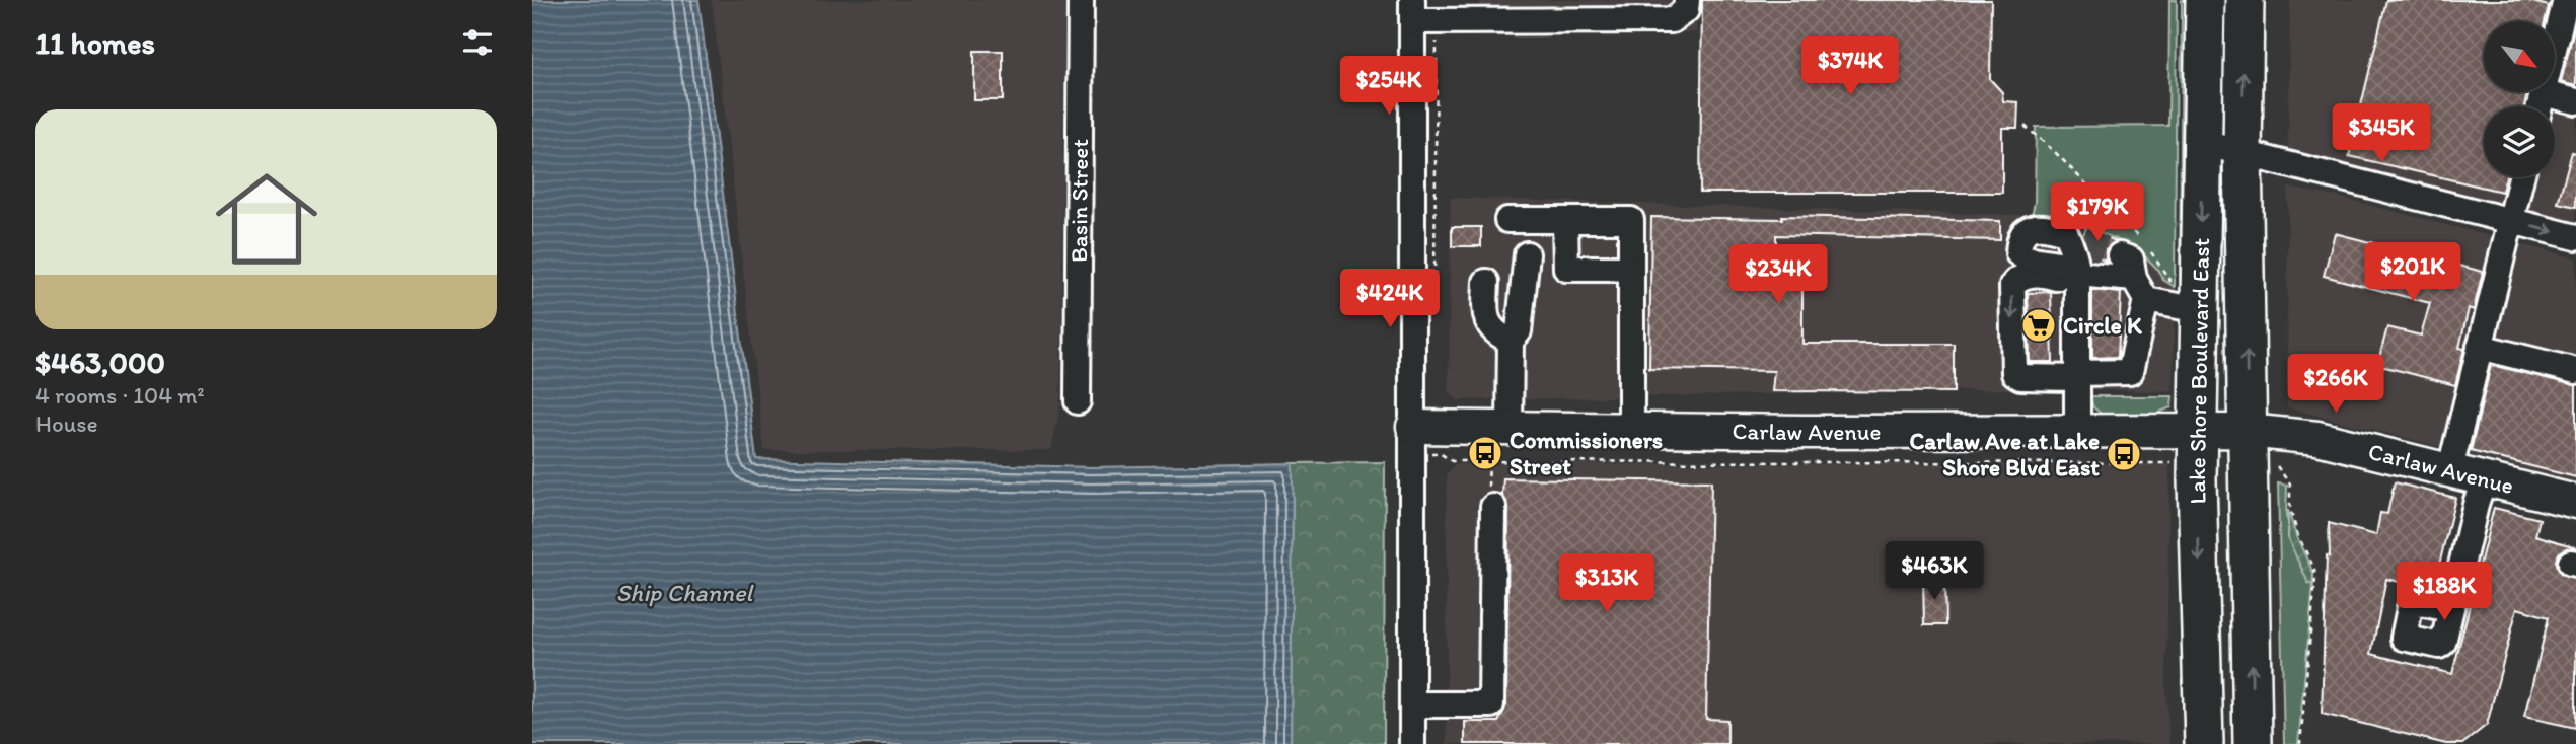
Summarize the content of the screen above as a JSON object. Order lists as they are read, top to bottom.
{
  "streets": {
    "highway": ["Lake Shore Boulevard East"],
    "main road": ["Carlaw Avenue"],
    "street": ["Basin Street"]
  },
  "crossings": [
    ["Lake Shore Boulevard East", "Carlaw Avenue"]
  ],
  "water": ["Ship Channel"],
  "places": {
    "supermarket": ["Circle K"],
    "bus stop": ["Commissioners Street", "Carlaw Ave at Lake Shore Blvd East"]
  },
  "north": "bottom right",
  "page": {
    "heading": "11 homes",
    "price": [
      "$374K",
      "$254K",
      "$345K",
      "$179K",
      "$201K",
      "$234K",
      "$424K",
      "$266K",
      "$463K",
      "$313K",
      "$188K"
    ],
    "list": [
      {
        "name": "$463,000",
        "note": "4 rooms · 104 m² · House"
      }
    ]
  }
}
